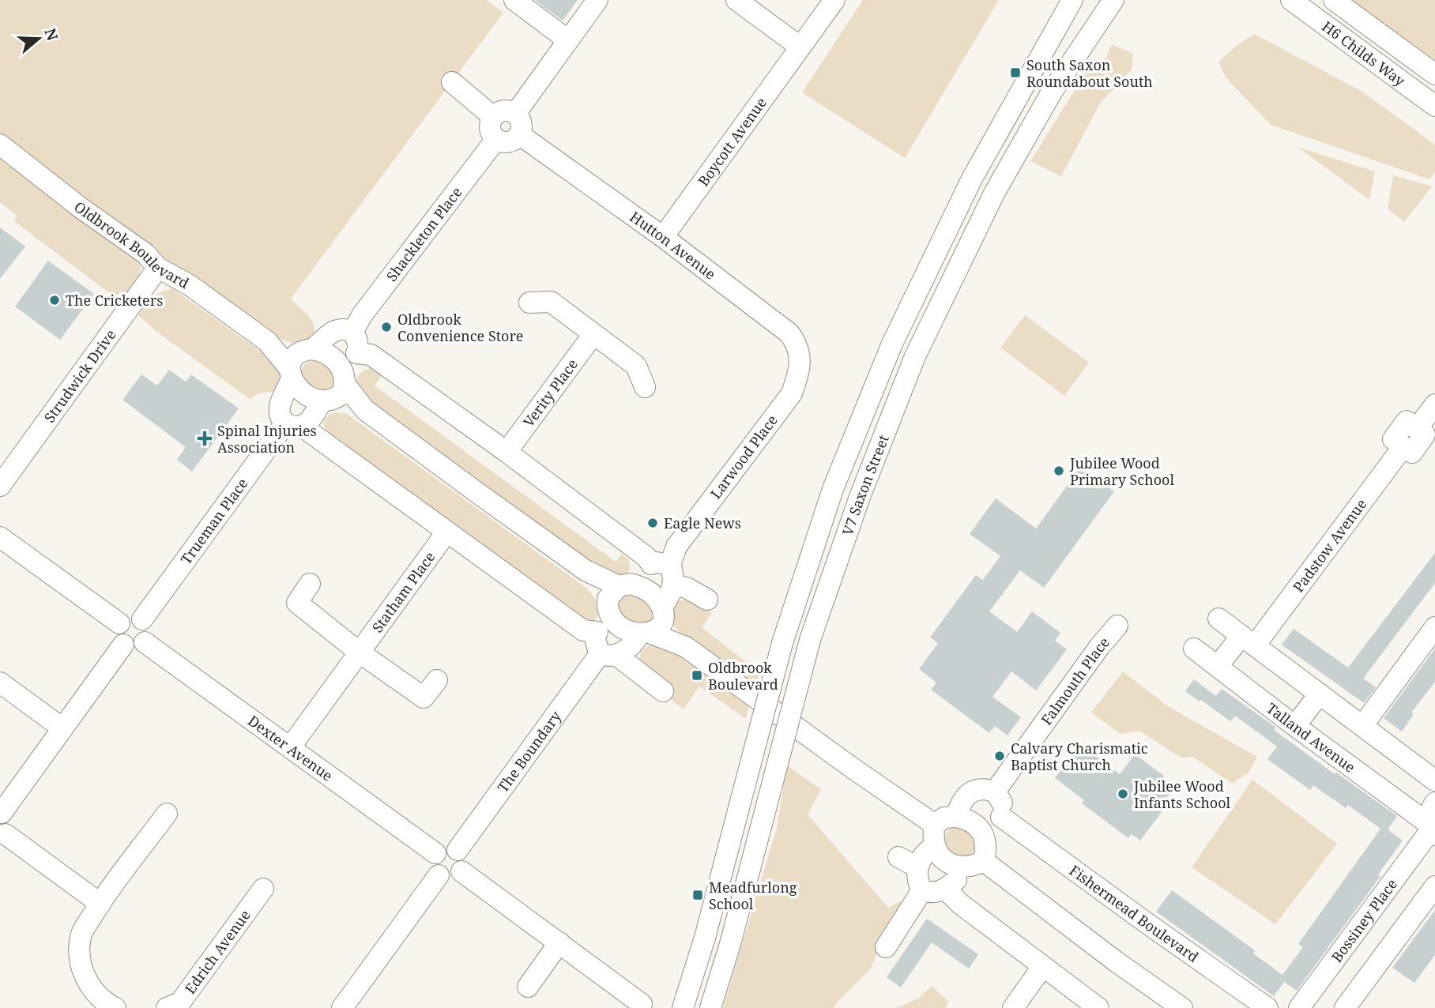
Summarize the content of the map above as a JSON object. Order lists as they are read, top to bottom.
{
  "streets": {
    "street": [
      "H6 Childs Way",
      "Boycott Avenue",
      "Shackleton Place",
      "Oldbrook Boulevard",
      "Hutton Avenue",
      "Strudwick Drive",
      "Verity Place",
      "Larwood Place",
      "V7 Saxon Street",
      "Trueman Place",
      "Padstow Avenue",
      "Statham Place",
      "Falmouth Place",
      "Talland Avenue",
      "Dexter Avenue",
      "The Boundary",
      "Fishermead Boulevard",
      "Bossiney Place",
      "Edrich Avenue"
    ]
  },
  "crossings": [
    ["Boycott Avenue", "Hutton Avenue"],
    ["Shackleton Place", "Hutton Avenue"],
    ["Oldbrook Boulevard", "Strudwick Drive"],
    ["Oldbrook Boulevard", "Larwood Place"],
    ["Oldbrook Boulevard", "Trueman Place"],
    ["Oldbrook Boulevard", "The Boundary"],
    ["Hutton Avenue", "Larwood Place"],
    ["Larwood Place", "The Boundary"],
    ["Trueman Place", "Dexter Avenue"],
    ["Padstow Avenue", "Talland Avenue"],
    ["Statham Place", "Dexter Avenue"],
    ["Talland Avenue", "Bossiney Place"],
    ["Dexter Avenue", "The Boundary"]
  ],
  "places": {
    "transit": ["South Saxon Roundabout South", "Oldbrook Boulevard", "Meadfurlong School"],
    "other": [
      "The Cricketers",
      "Oldbrook Convenience Store",
      "Jubilee Wood Primary School",
      "Eagle News",
      "Calvary Charismatic Baptist Church",
      "Jubilee Wood Infants School"
    ],
    "health": ["Spinal Injuries Association"]
  },
  "north": "right"
}
